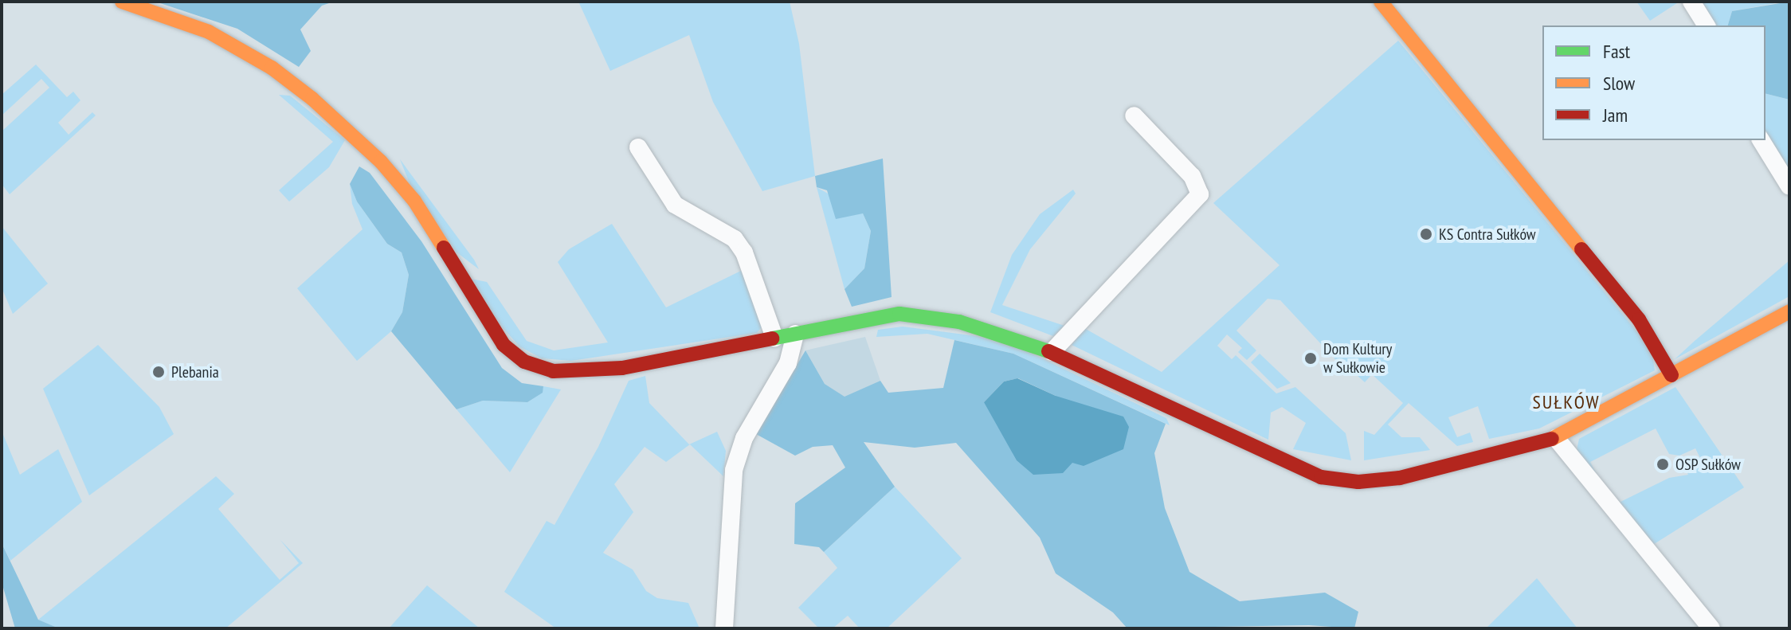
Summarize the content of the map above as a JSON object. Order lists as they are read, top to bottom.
{
  "districts": ["SUŁKÓW"],
  "places": [
    "KS Contra Sułków",
    "Dom Kultury w Sułkowie",
    "Plebania",
    "OSP Sułków"
  ],
  "legend": ["Fast", "Slow", "Jam"]
}
